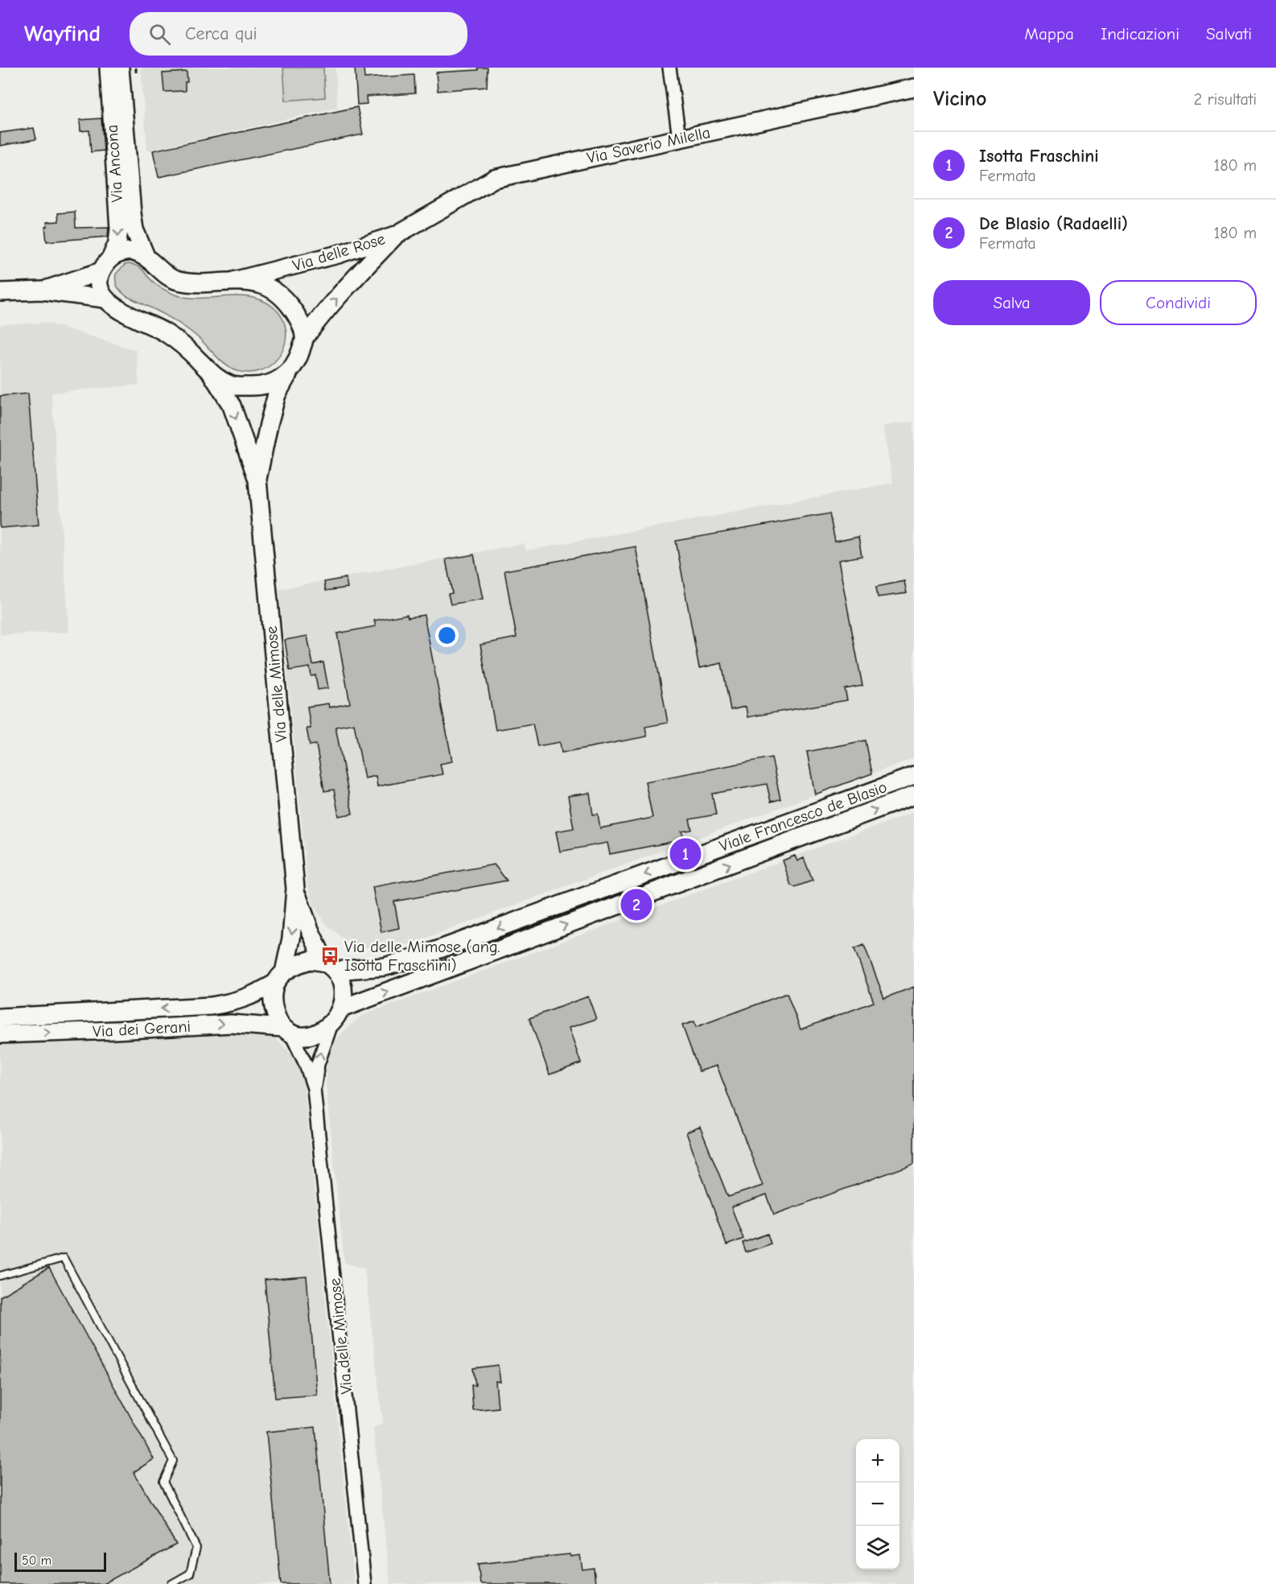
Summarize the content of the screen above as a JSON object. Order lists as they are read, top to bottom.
{
  "streets": {
    "street": [
      "Via Saverio Milella",
      "Via Ancona",
      "Via delle Rose",
      "Via delle Mimose",
      "Viale Francesco de Blasio",
      "Via dei Gerani"
    ]
  },
  "crossings": [
    ["Via Saverio Milella", "Via delle Rose"],
    ["Via delle Rose", "Via delle Mimose"],
    ["Via delle Mimose", "Viale Francesco de Blasio"],
    ["Via delle Mimose", "Via dei Gerani"],
    ["Viale Francesco de Blasio", "Via dei Gerani"]
  ],
  "one_way": ["Via delle Rose"],
  "places": {
    "bus stop": ["Via delle Mimose (ang. Isotta Fraschini)"]
  },
  "scale_bar": "50 m",
  "page": {
    "header": "Wayfind",
    "search": "Cerca qui",
    "nav": ["Mappa", "Indicazioni", "Salvati"],
    "heading": ["Vicino", "2 risultati"],
    "list": [
      {
        "mark": "1",
        "name": "Isotta Fraschini",
        "note": "Fermata",
        "value": "180 m"
      },
      {
        "mark": "2",
        "name": "De Blasio (Radaelli)",
        "note": "Fermata",
        "value": "180 m"
      }
    ],
    "buttons": ["Salva", "Condividi"],
    "pins": ["1", "2"],
    "map_buttons": ["+", "−"],
    "scale": "50 m"
  }
}
